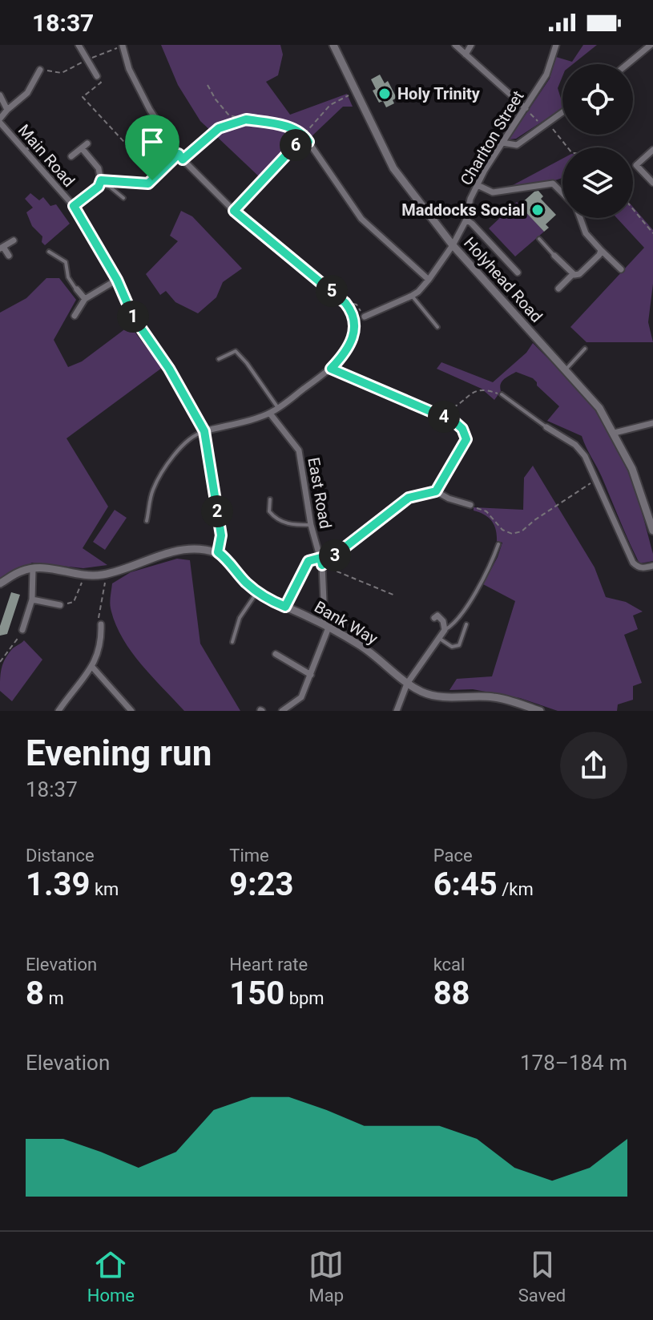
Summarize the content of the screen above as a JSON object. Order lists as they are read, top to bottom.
{
  "streets": {
    "street": [
      "Charlton Street",
      "Main Road",
      "Holyhead Road",
      "East Road",
      "Bank Way"
    ]
  },
  "crossings": [
    ["Charlton Street", "Holyhead Road"],
    ["Main Road", "Bank Way"],
    ["East Road", "Bank Way"]
  ],
  "places": ["Holy Trinity", "Maddocks Social"],
  "page": {
    "status": "18:37",
    "pins": [
      "6",
      "5",
      "1",
      "4",
      "2",
      "3"
    ],
    "heading": ["Evening run", "18:37"],
    "stats": [
      ["Distance", "1.39 km"],
      ["Time", "9:23"],
      ["Pace", "6:45 /km"],
      ["Elevation", "8 m"],
      ["Heart rate", "150 bpm"],
      ["kcal", "88"]
    ],
    "chart": ["Elevation", "178–184 m"],
    "tabs": ["Home", "Map", "Saved"]
  }
}
